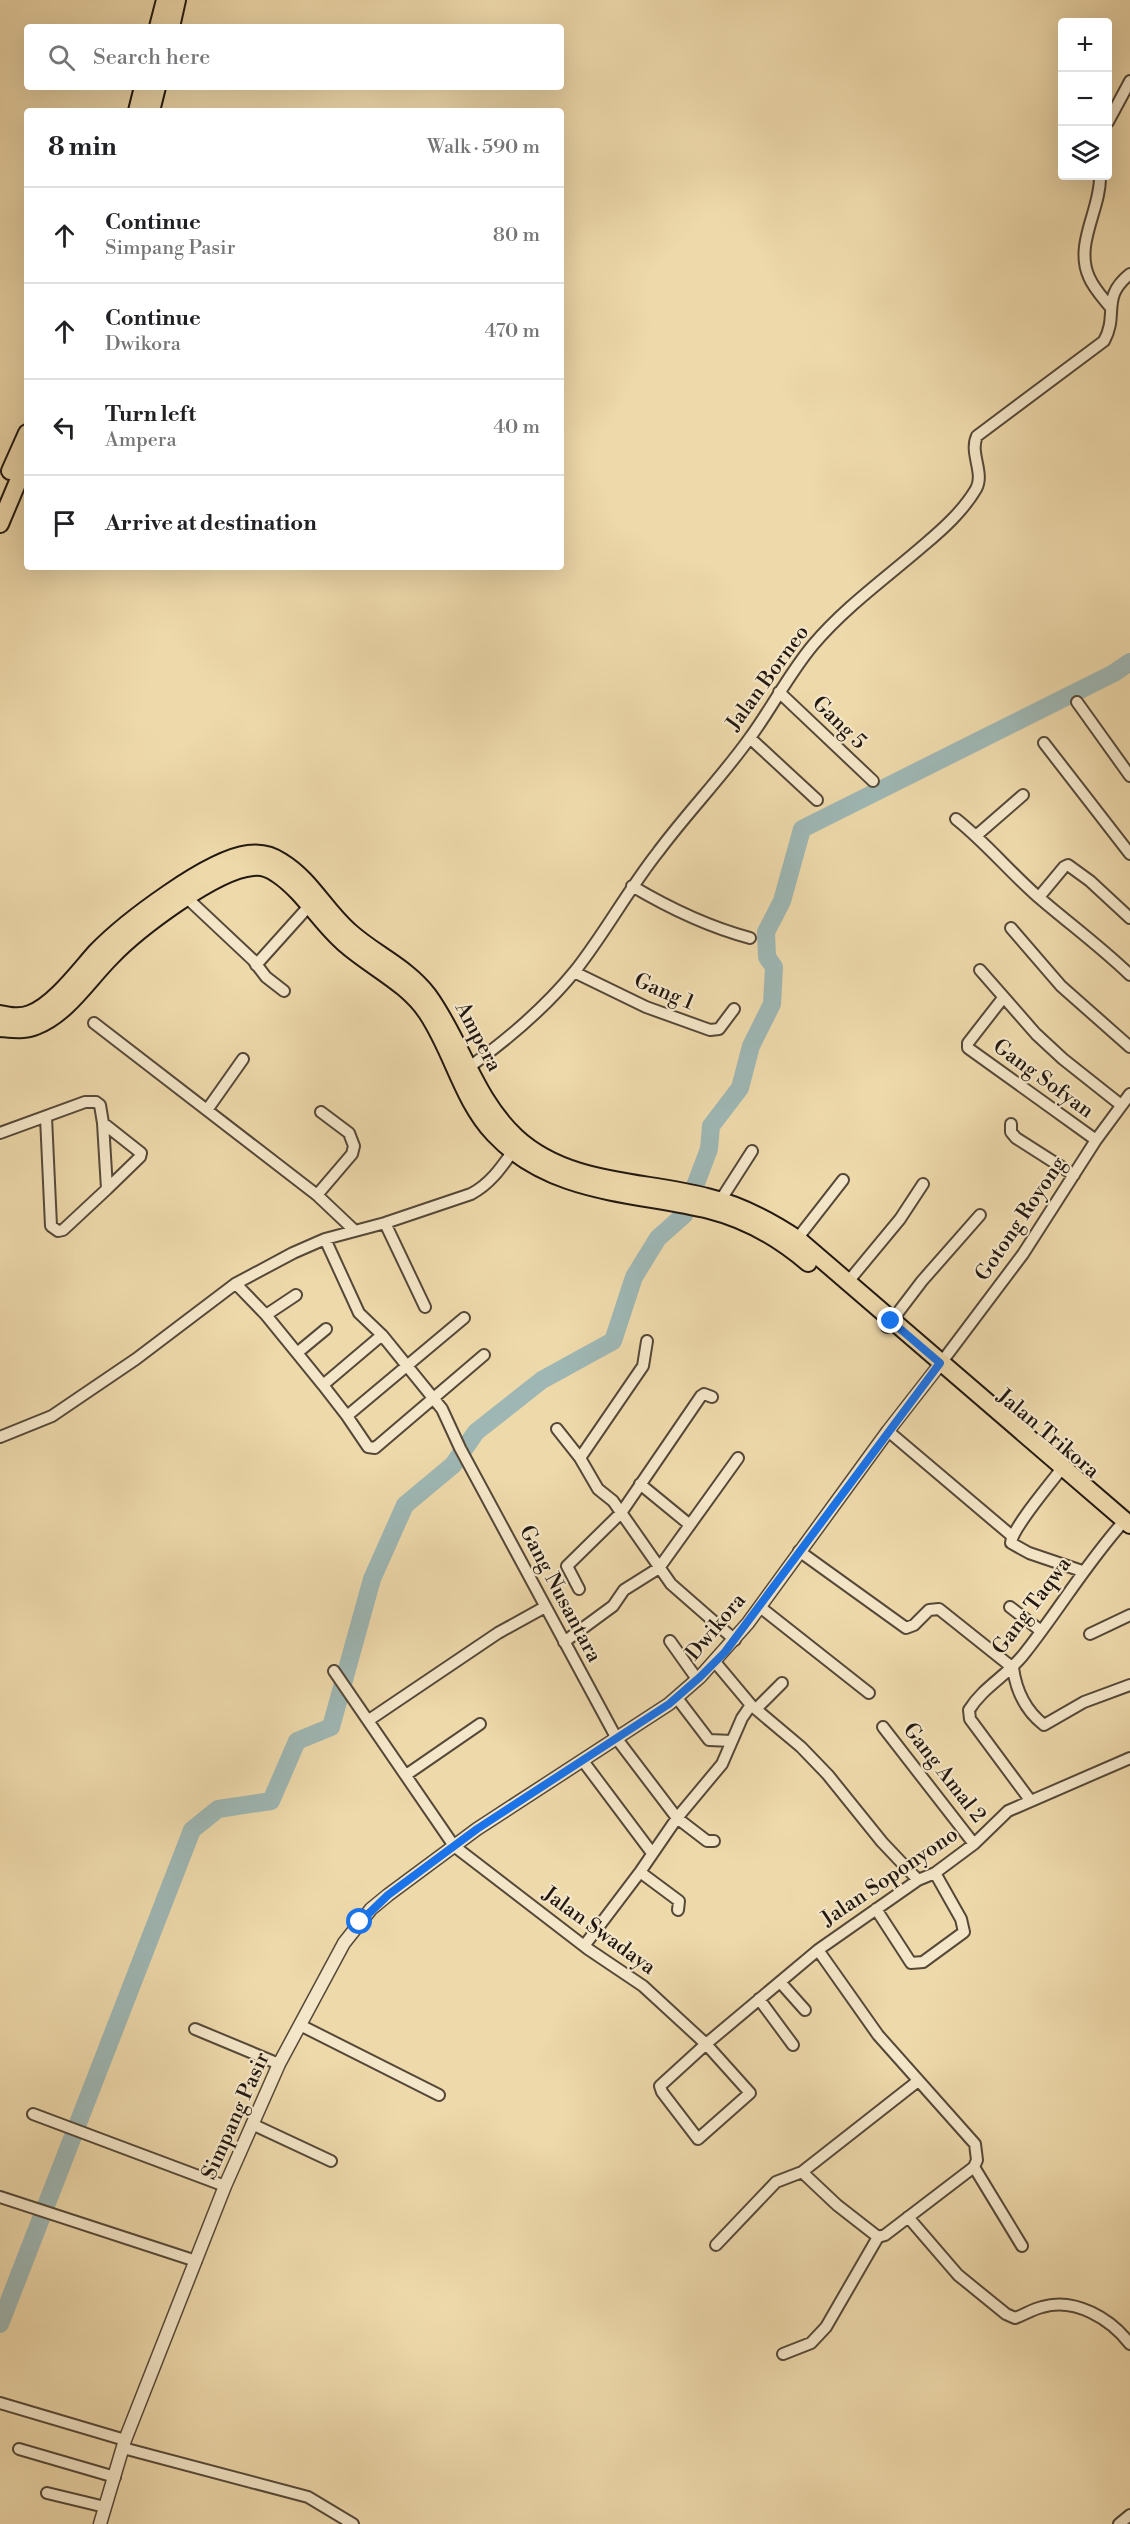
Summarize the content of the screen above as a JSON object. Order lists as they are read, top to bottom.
{
  "streets": {
    "main road": ["Ampera", "Jalan Trikora"],
    "street": [
      "Jalan Borneo",
      "Gang 5",
      "Gang 1",
      "Gang Sofyan",
      "Gotong Royong",
      "Gang Nusantara",
      "Gang Taqwa",
      "Dwikora",
      "Gang Amal 2",
      "Jalan Soponyono",
      "Jalan Swadaya",
      "Simpang Pasir"
    ]
  },
  "crossings": [
    ["Jalan Borneo", "Gang 5"],
    ["Jalan Borneo", "Gang 1"],
    ["Jalan Borneo", "Ampera"],
    ["Ampera", "Gotong Royong"],
    ["Ampera", "Jalan Trikora"],
    ["Ampera", "Dwikora"],
    ["Gang Sofyan", "Gotong Royong"],
    ["Gotong Royong", "Jalan Trikora"],
    ["Gotong Royong", "Dwikora"],
    ["Jalan Trikora", "Gang Taqwa"],
    ["Jalan Trikora", "Dwikora"],
    ["Gang Nusantara", "Dwikora"],
    ["Gang Taqwa", "Jalan Soponyono"],
    ["Dwikora", "Jalan Swadaya"],
    ["Dwikora", "Simpang Pasir"],
    ["Gang Amal 2", "Jalan Soponyono"],
    ["Jalan Soponyono", "Jalan Swadaya"],
    ["Jalan Swadaya", "Simpang Pasir"]
  ],
  "page": {
    "map_buttons": ["+", "−"],
    "search": "Search here",
    "heading": ["8 min", "Walk · 590 m"],
    "list": [
      ["Continue", "Simpang Pasir", "80 m"],
      ["Continue", "Dwikora", "470 m"],
      ["Turn left", "Ampera", "40 m"],
      "Arrive at destination"
    ]
  }
}
